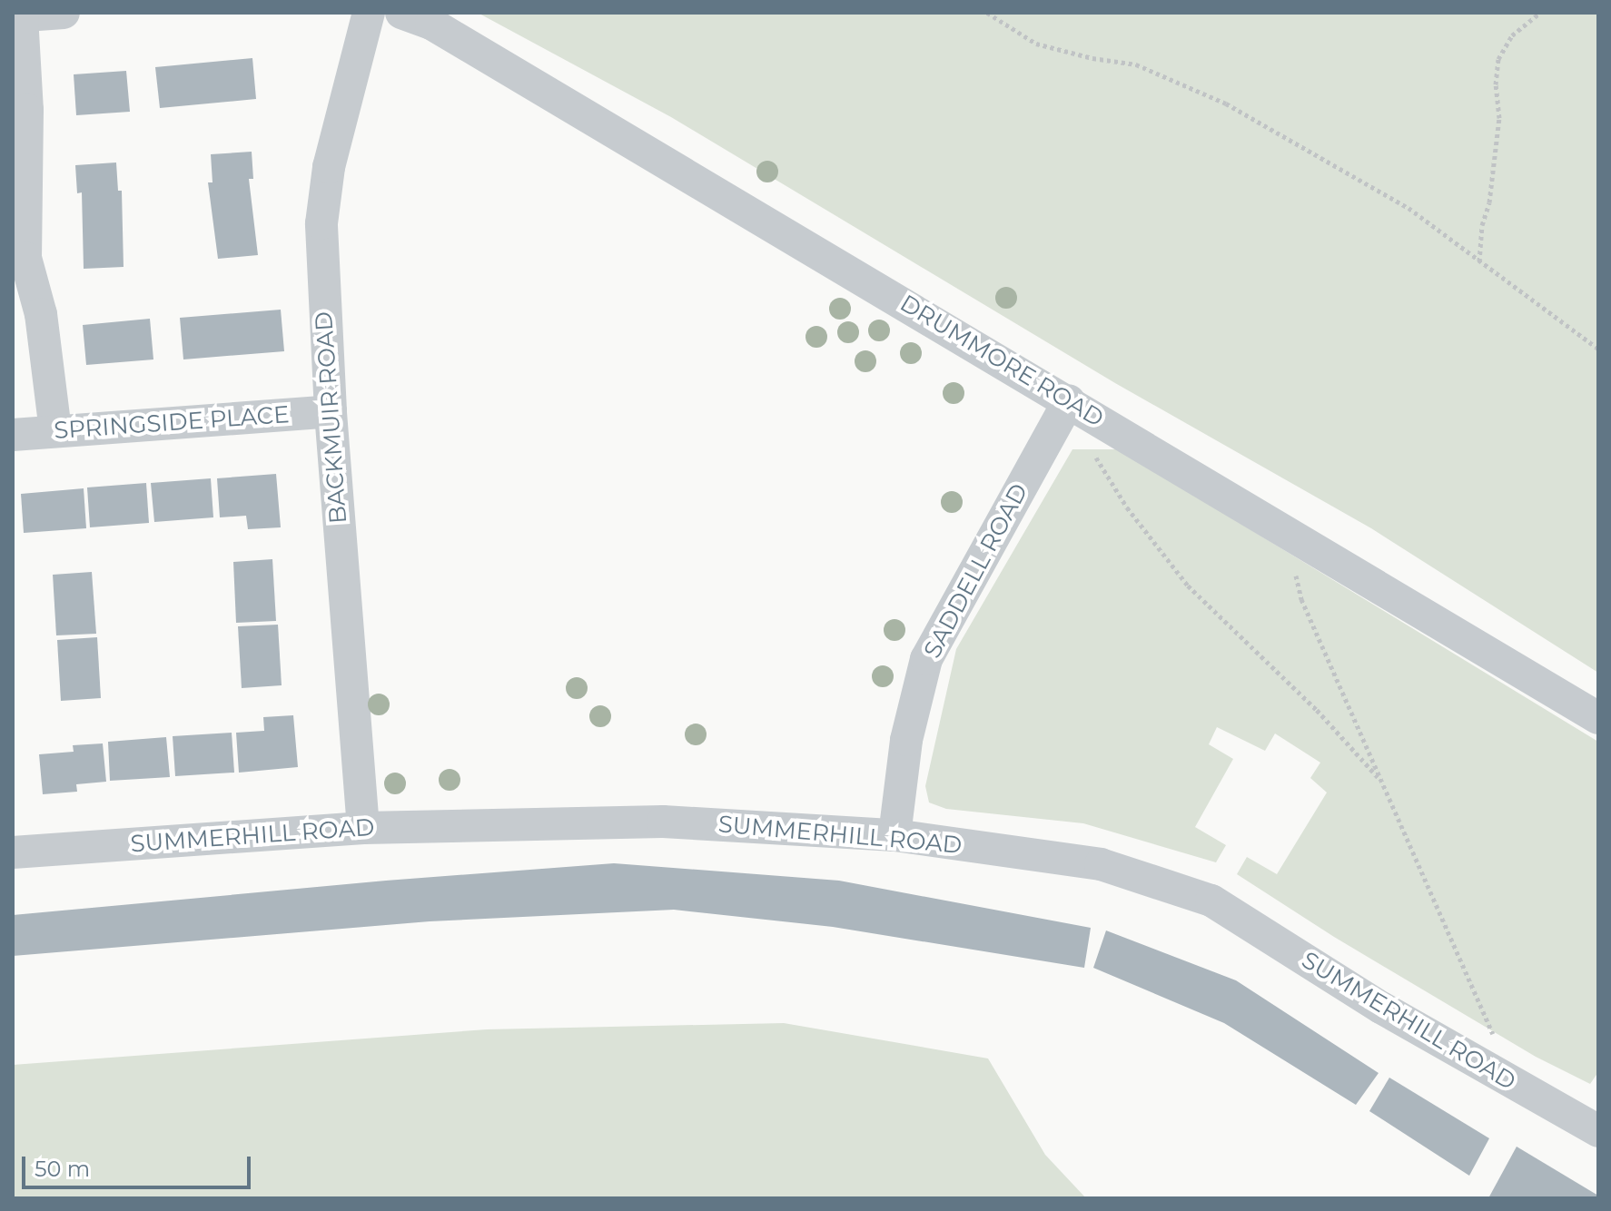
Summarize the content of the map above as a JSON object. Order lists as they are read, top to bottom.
{
  "streets": {
    "street": [
      "DRUMMORE ROAD",
      "BACKMUIR ROAD",
      "SPRINGSIDE PLACE",
      "SADDELL ROAD",
      "SUMMERHILL ROAD"
    ]
  },
  "crossings": [
    ["DRUMMORE ROAD", "SADDELL ROAD"],
    ["BACKMUIR ROAD", "SPRINGSIDE PLACE"],
    ["BACKMUIR ROAD", "SUMMERHILL ROAD"],
    ["SADDELL ROAD", "SUMMERHILL ROAD"]
  ],
  "scale_bar": "50 m"
}
